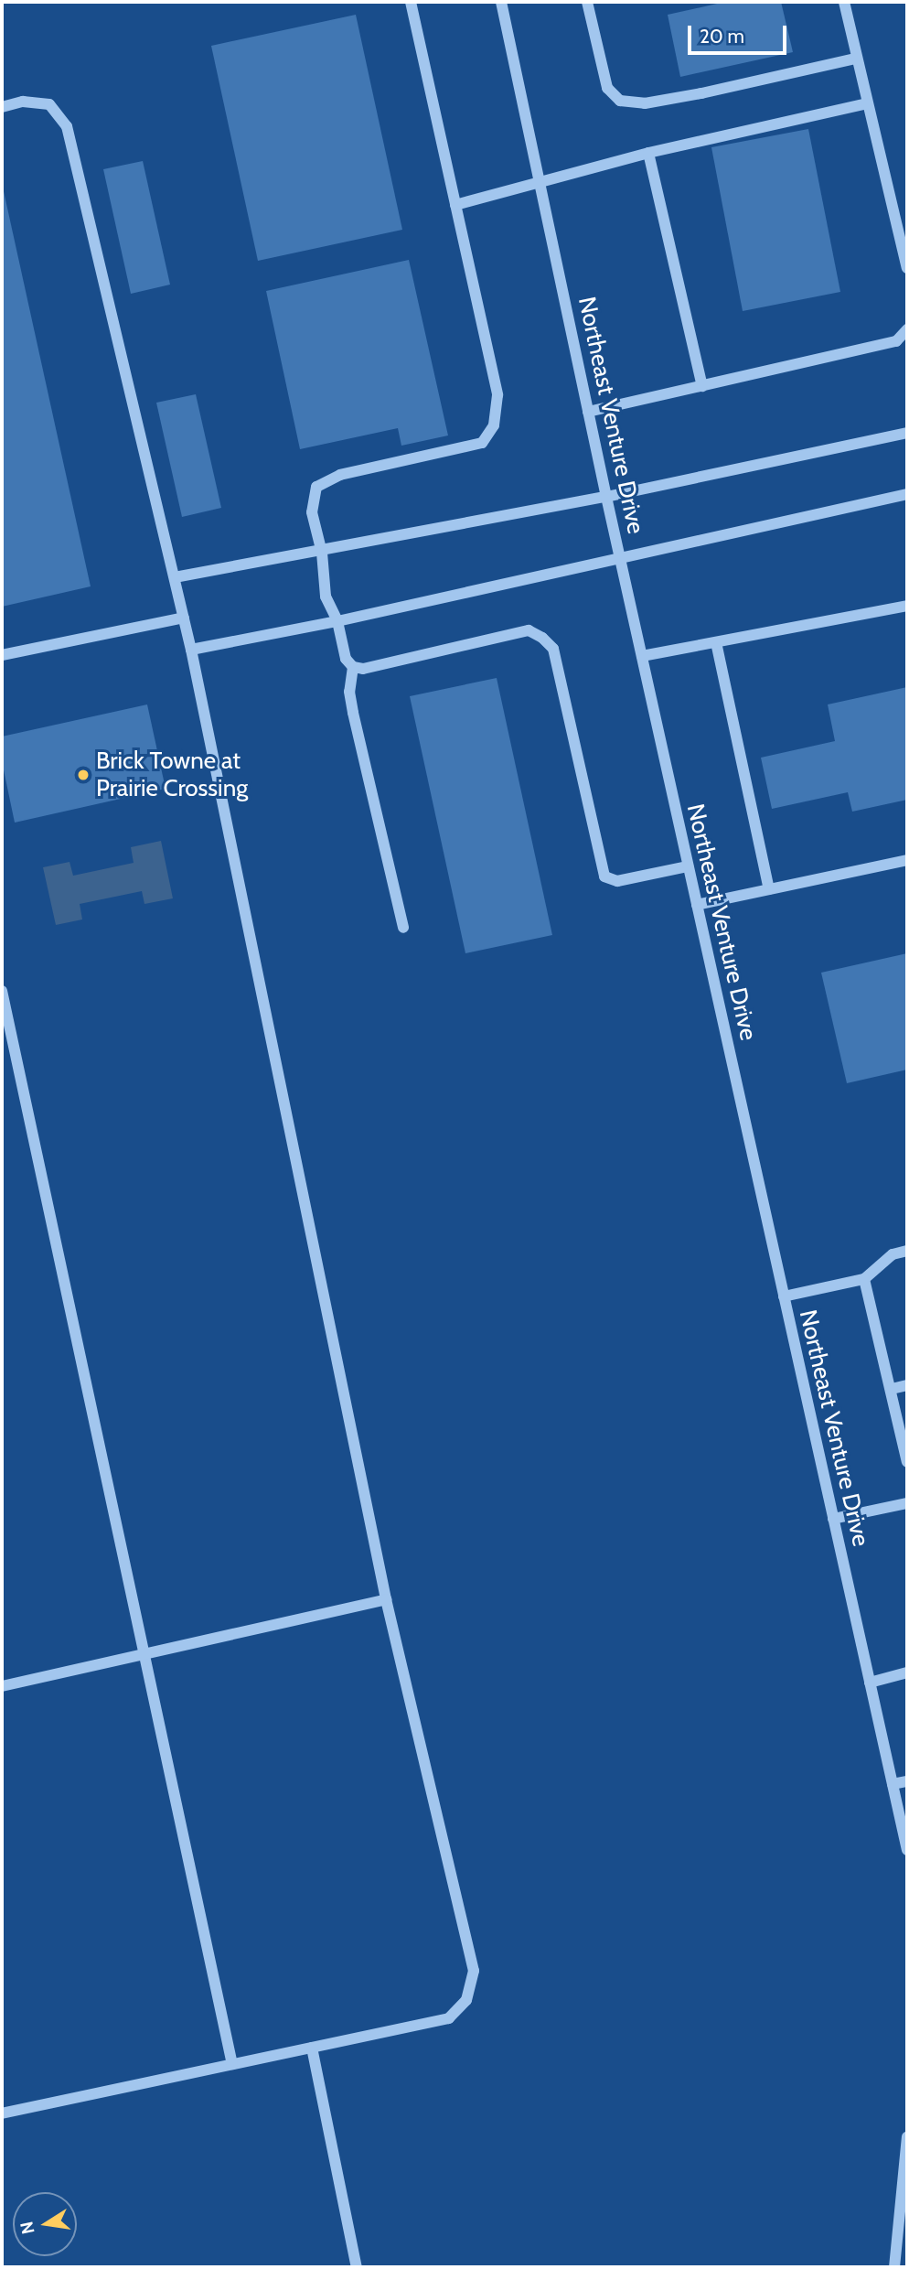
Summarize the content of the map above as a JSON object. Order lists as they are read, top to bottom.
{
  "streets": {
    "street": ["Northeast Venture Drive"]
  },
  "places": ["Brick Towne at Prairie Crossing"],
  "scale_bar": "20 m",
  "north": "left"
}
